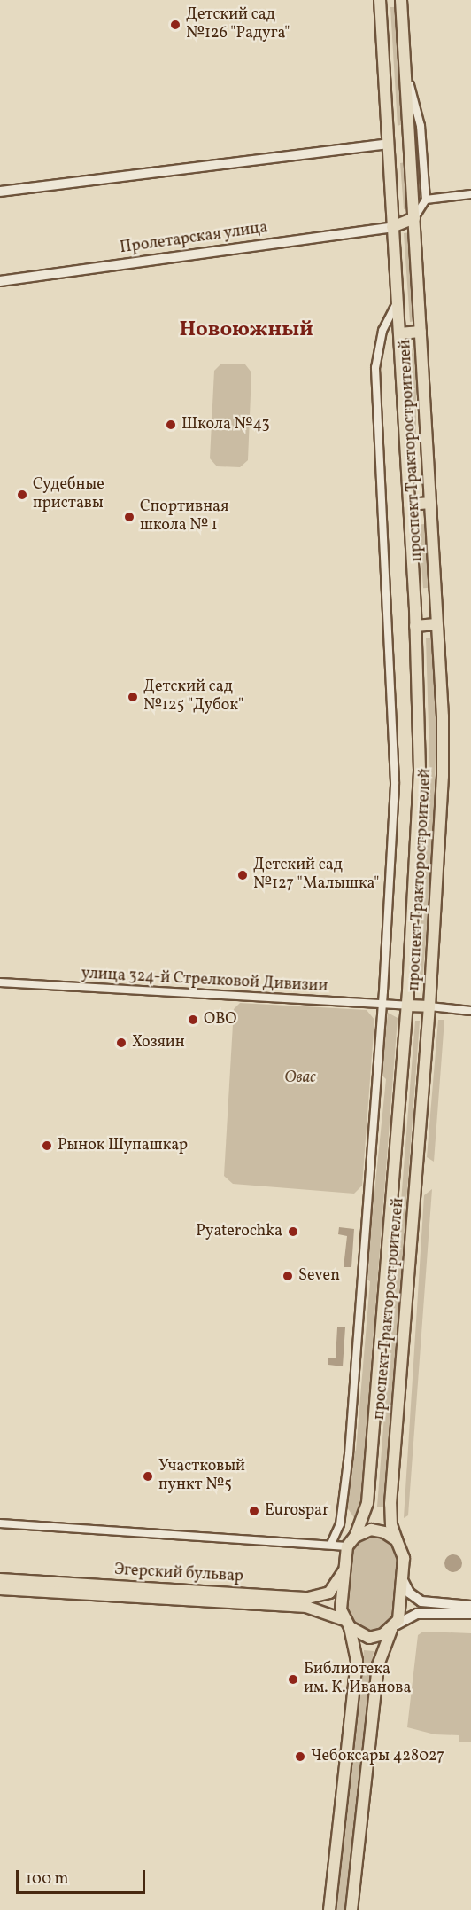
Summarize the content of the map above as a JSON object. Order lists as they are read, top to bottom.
{
  "streets": {
    "main road": ["проспект Тракторостроителей", "Эгерский бульвар"],
    "street": ["Пролетарская улица", "улица 324-й Стрелковой Дивизии"]
  },
  "crossings": [
    ["Пролетарская улица", "проспект Тракторостроителей"],
    ["проспект Тракторостроителей", "улица 324-й Стрелковой Дивизии"],
    ["проспект Тракторостроителей", "Эгерский бульвар"]
  ],
  "districts": ["Новоюжный"],
  "parks": ["Овас"],
  "places": [
    "Детский сад №126 \"Радуга\"",
    "Школа №43",
    "Судебные приставы",
    "Спортивная школа № 1",
    "Детский сад №125 \"Дубок\"",
    "Детский сад №127 \"Малышка\"",
    "ОВО",
    "Хозяин",
    "Рынок Шупашкар",
    "Pyaterochka",
    "Seven",
    "Участковый пункт №5",
    "Eurospar",
    "Библиотека им. К. Иванова",
    "Чебоксары 428027"
  ],
  "scale_bar": "100 m"
}
